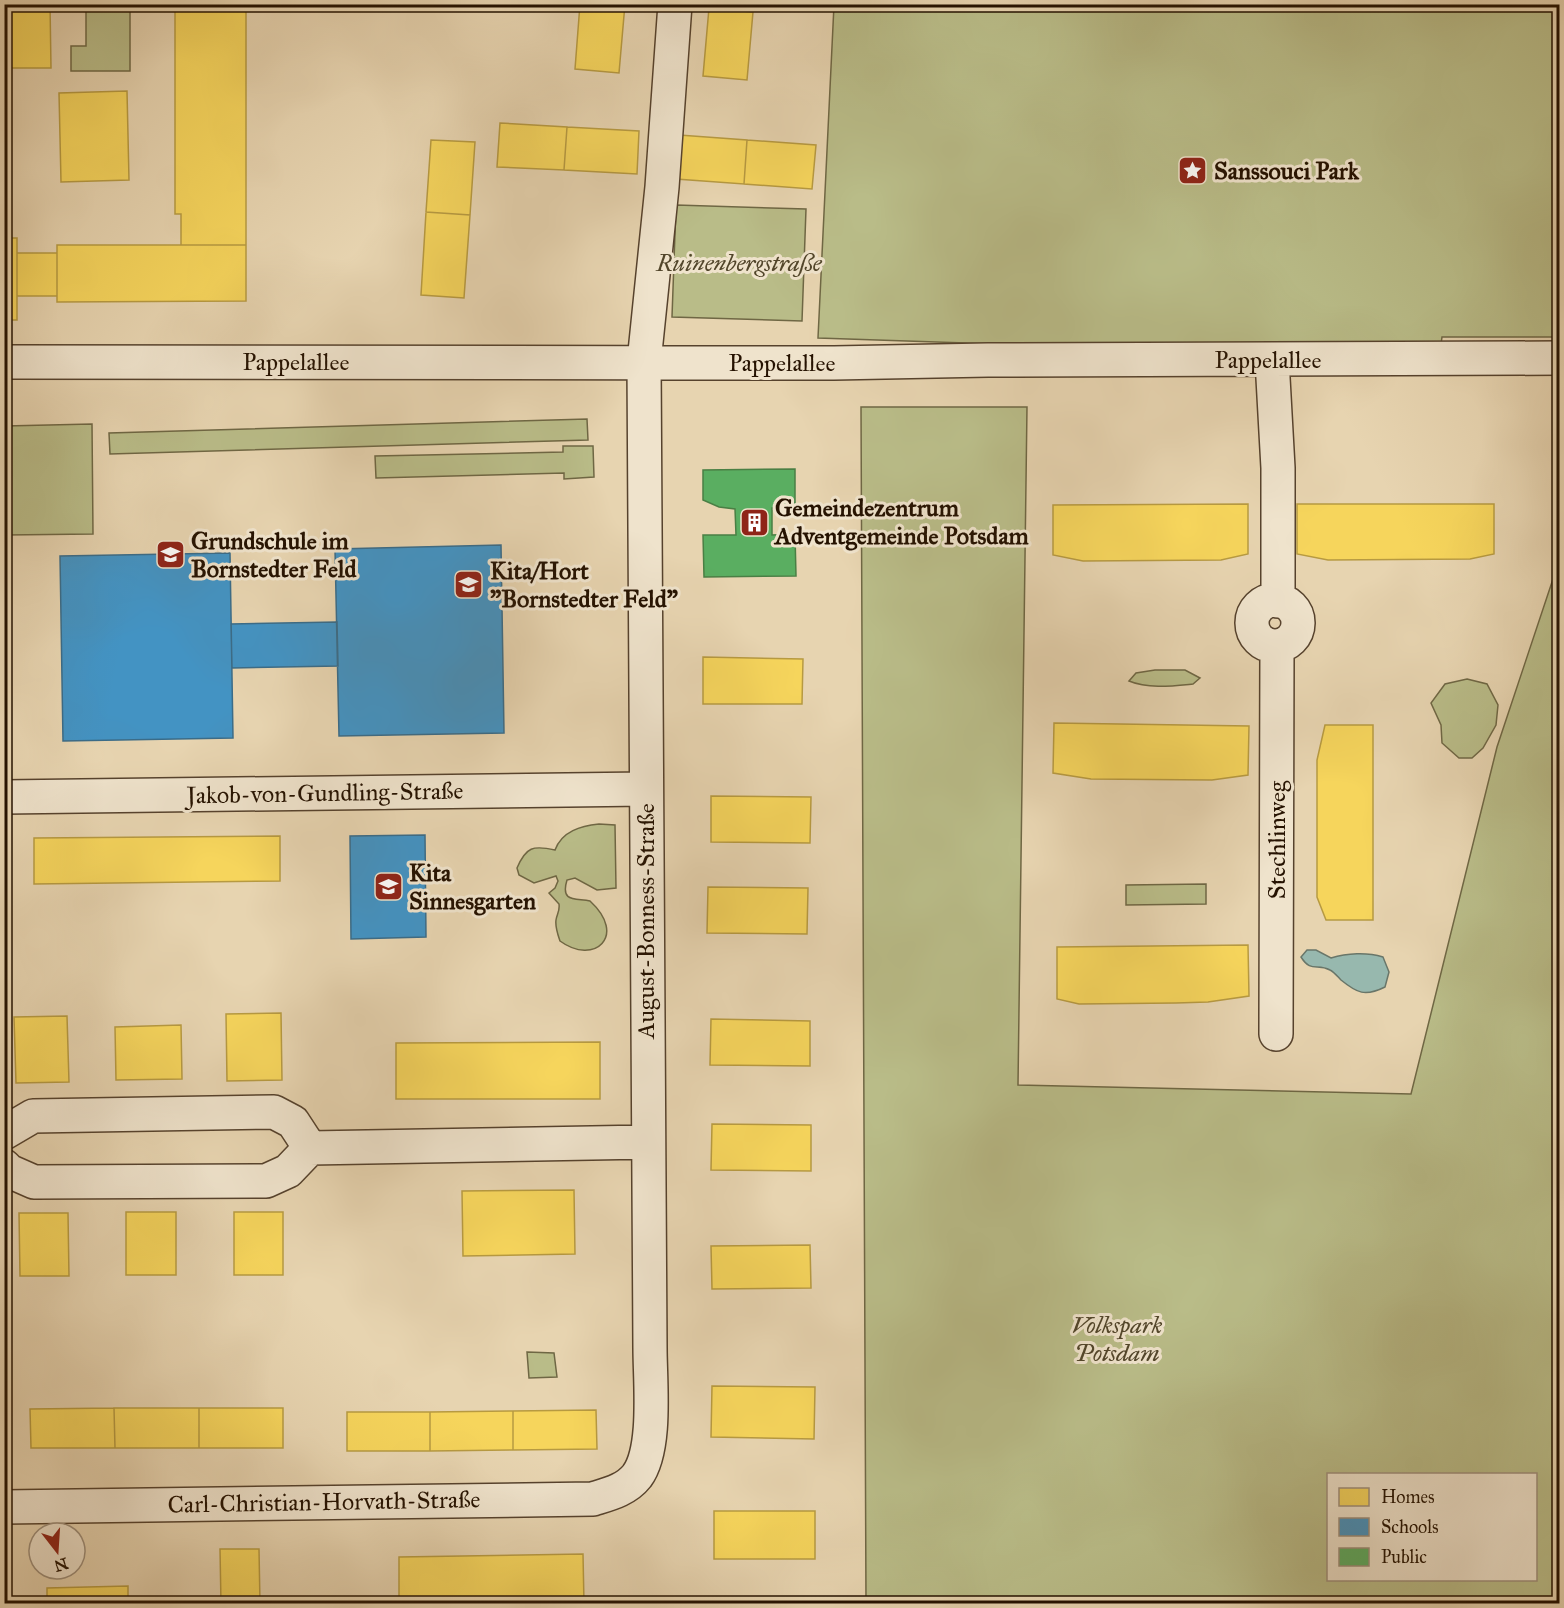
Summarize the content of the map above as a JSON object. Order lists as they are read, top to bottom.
{
  "streets": {
    "street": [
      "Pappelallee",
      "Jakob-von-Gundling-Straße",
      "Stechlinweg",
      "August-Bonness-Straße",
      "Carl-Christian-Horvath-Straße"
    ]
  },
  "crossings": [
    ["Pappelallee", "Stechlinweg"],
    ["Pappelallee", "August-Bonness-Straße"],
    ["Jakob-von-Gundling-Straße", "August-Bonness-Straße"],
    ["August-Bonness-Straße", "Carl-Christian-Horvath-Straße"]
  ],
  "parks": ["Ruinenbergstraße", "Volkspark Potsdam"],
  "places": {
    "place": ["Sanssouci Park"],
    "building": ["Gemeindezentrum Adventgemeinde Potsdam"],
    "school or university": ["Grundschule im Bornstedter Feld", "Kita/Hort \"Bornstedter Feld\"", "Kita Sinnesgarten"]
  },
  "legend": ["Homes", "Schools", "Public"],
  "north": "bottom"
}
